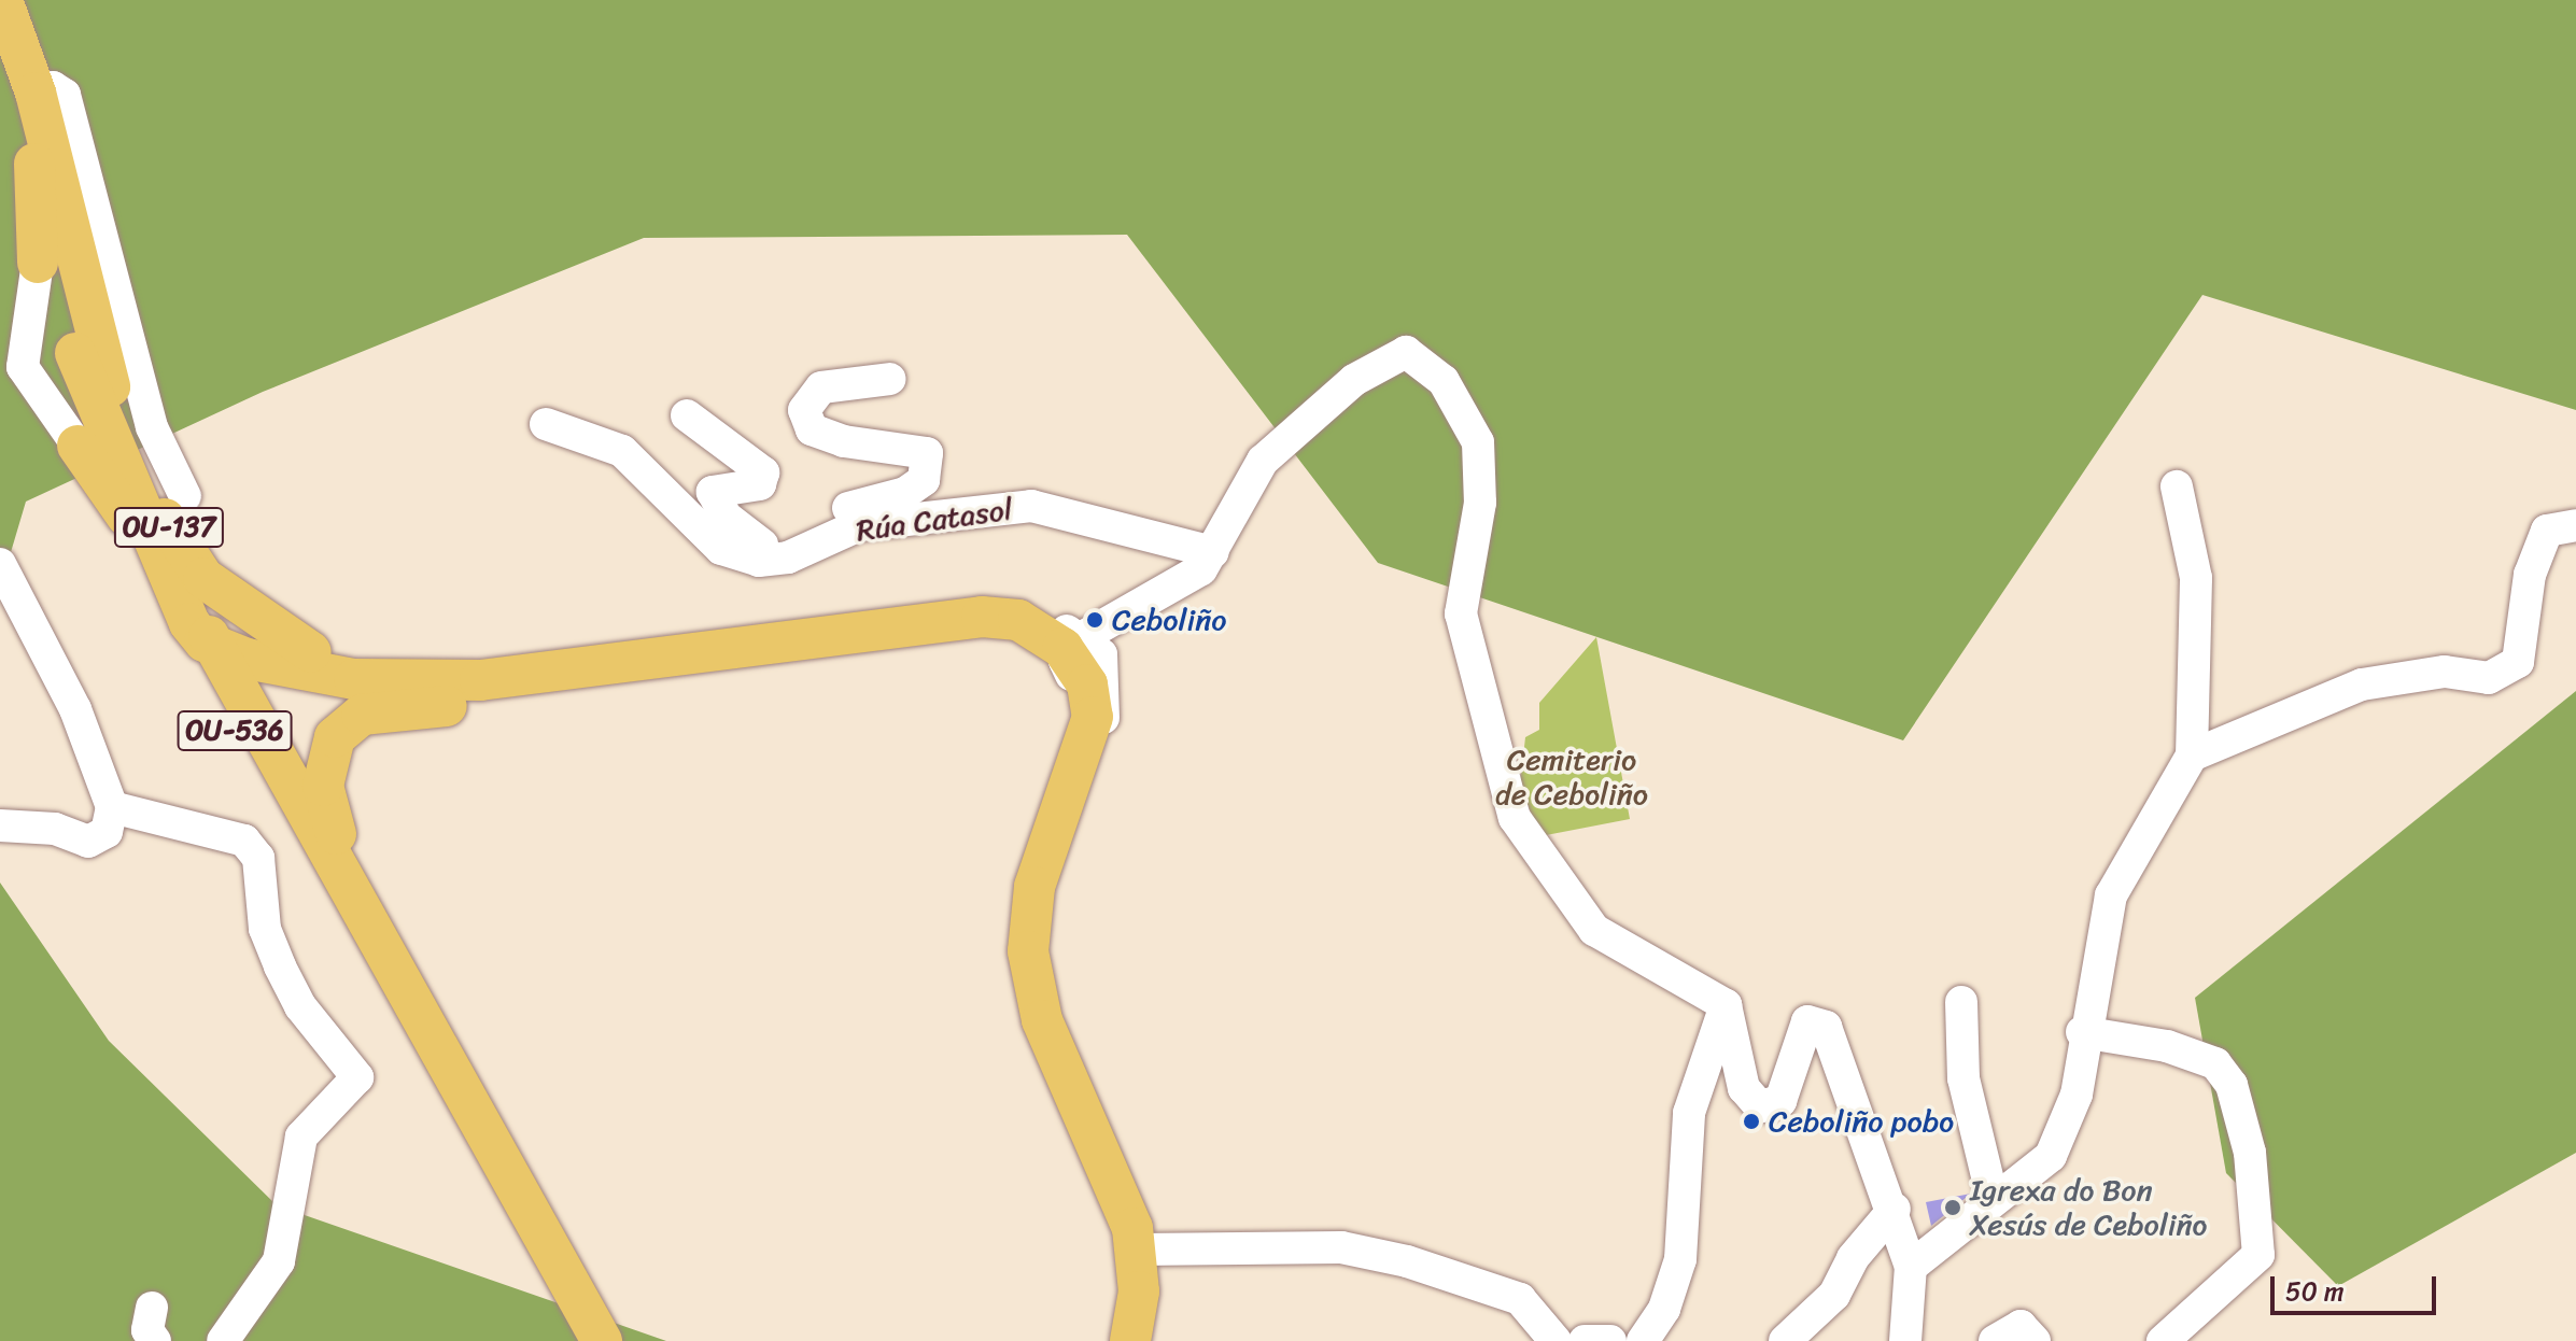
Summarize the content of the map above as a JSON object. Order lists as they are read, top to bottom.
{
  "streets": {
    "main road": ["OU-137", "OU-536"],
    "street": ["Rúa Catasol"]
  },
  "crossings": [
    ["OU-137", "OU-536"]
  ],
  "parks": ["Cemiterio de Ceboliño"],
  "places": ["Ceboliño", "Ceboliño pobo", "Igrexa do Bon Xesús de Ceboliño"],
  "scale_bar": "50 m"
}
